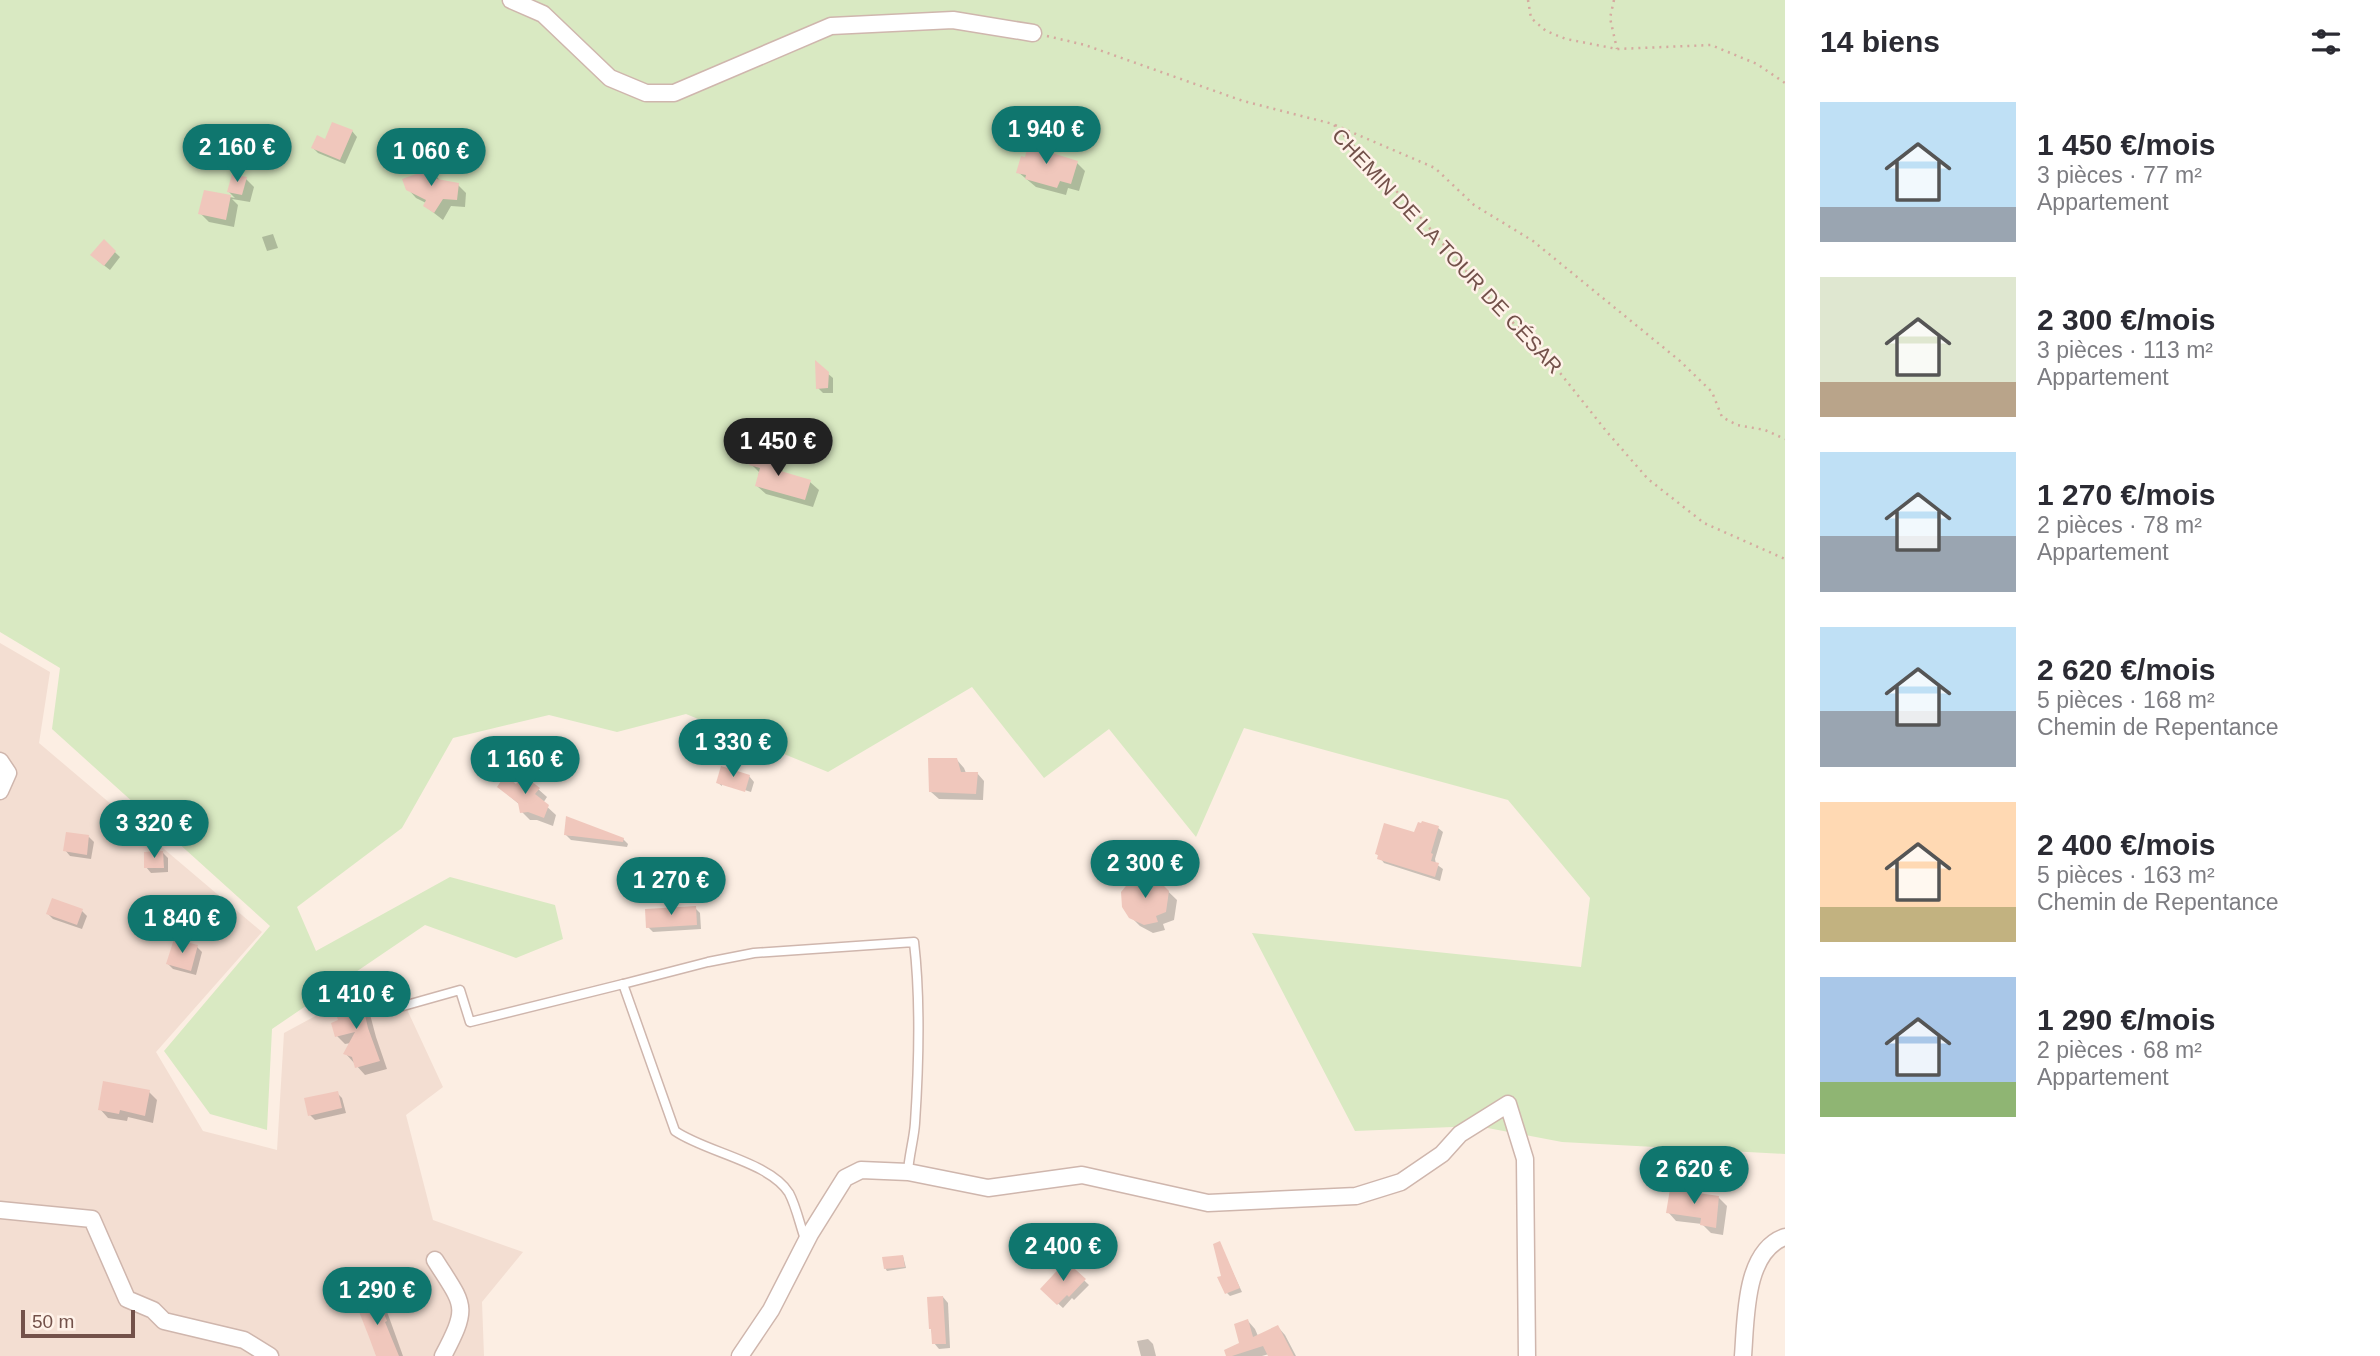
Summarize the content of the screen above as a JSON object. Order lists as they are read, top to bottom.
{
  "streets": {
    "path": ["CHEMIN DE LA TOUR DE CÉSAR"]
  },
  "scale_bar": "50 m",
  "page": {
    "heading": "14 biens",
    "list": [
      {
        "name": "1 450 €/mois",
        "note": "3 pièces · 77 m² · Appartement"
      },
      {
        "name": "2 300 €/mois",
        "note": "3 pièces · 113 m² · Appartement"
      },
      {
        "name": "1 270 €/mois",
        "note": "2 pièces · 78 m² · Appartement"
      },
      {
        "name": "2 620 €/mois",
        "note": "5 pièces · 168 m² · Chemin de Repentance"
      },
      {
        "name": "2 400 €/mois",
        "note": "5 pièces · 163 m² · Chemin de Repentance"
      },
      {
        "name": "1 290 €/mois",
        "note": "2 pièces · 68 m² · Appartement"
      }
    ],
    "price": [
      "1 940 €",
      "2 160 €",
      "1 060 €",
      "1 450 €",
      "1 330 €",
      "1 160 €",
      "3 320 €",
      "2 300 €",
      "1 270 €",
      "1 840 €",
      "1 410 €",
      "2 620 €",
      "2 400 €",
      "1 290 €"
    ],
    "scale": "50 m"
  }
}
